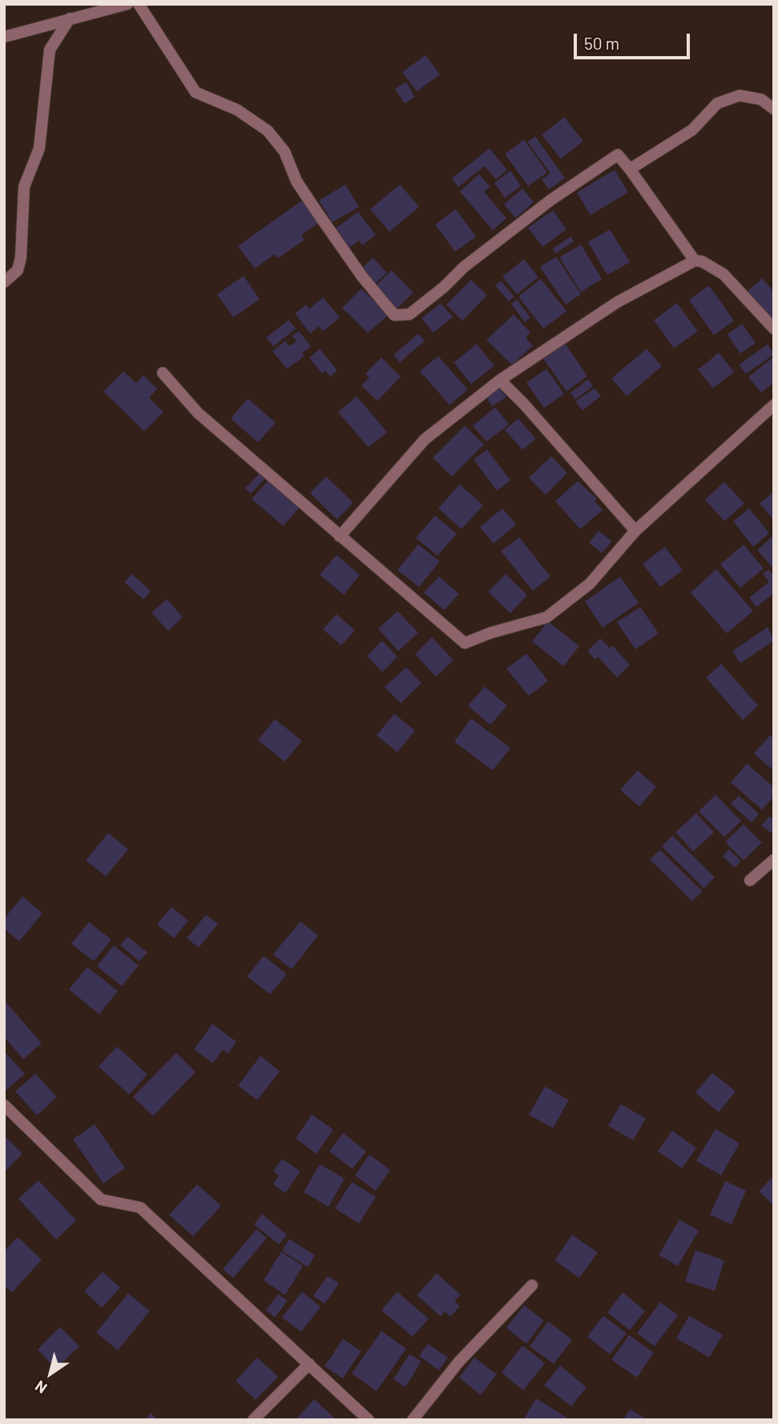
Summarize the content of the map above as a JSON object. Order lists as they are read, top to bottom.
{
  "scale_bar": "50 m",
  "north": "bottom left"
}
